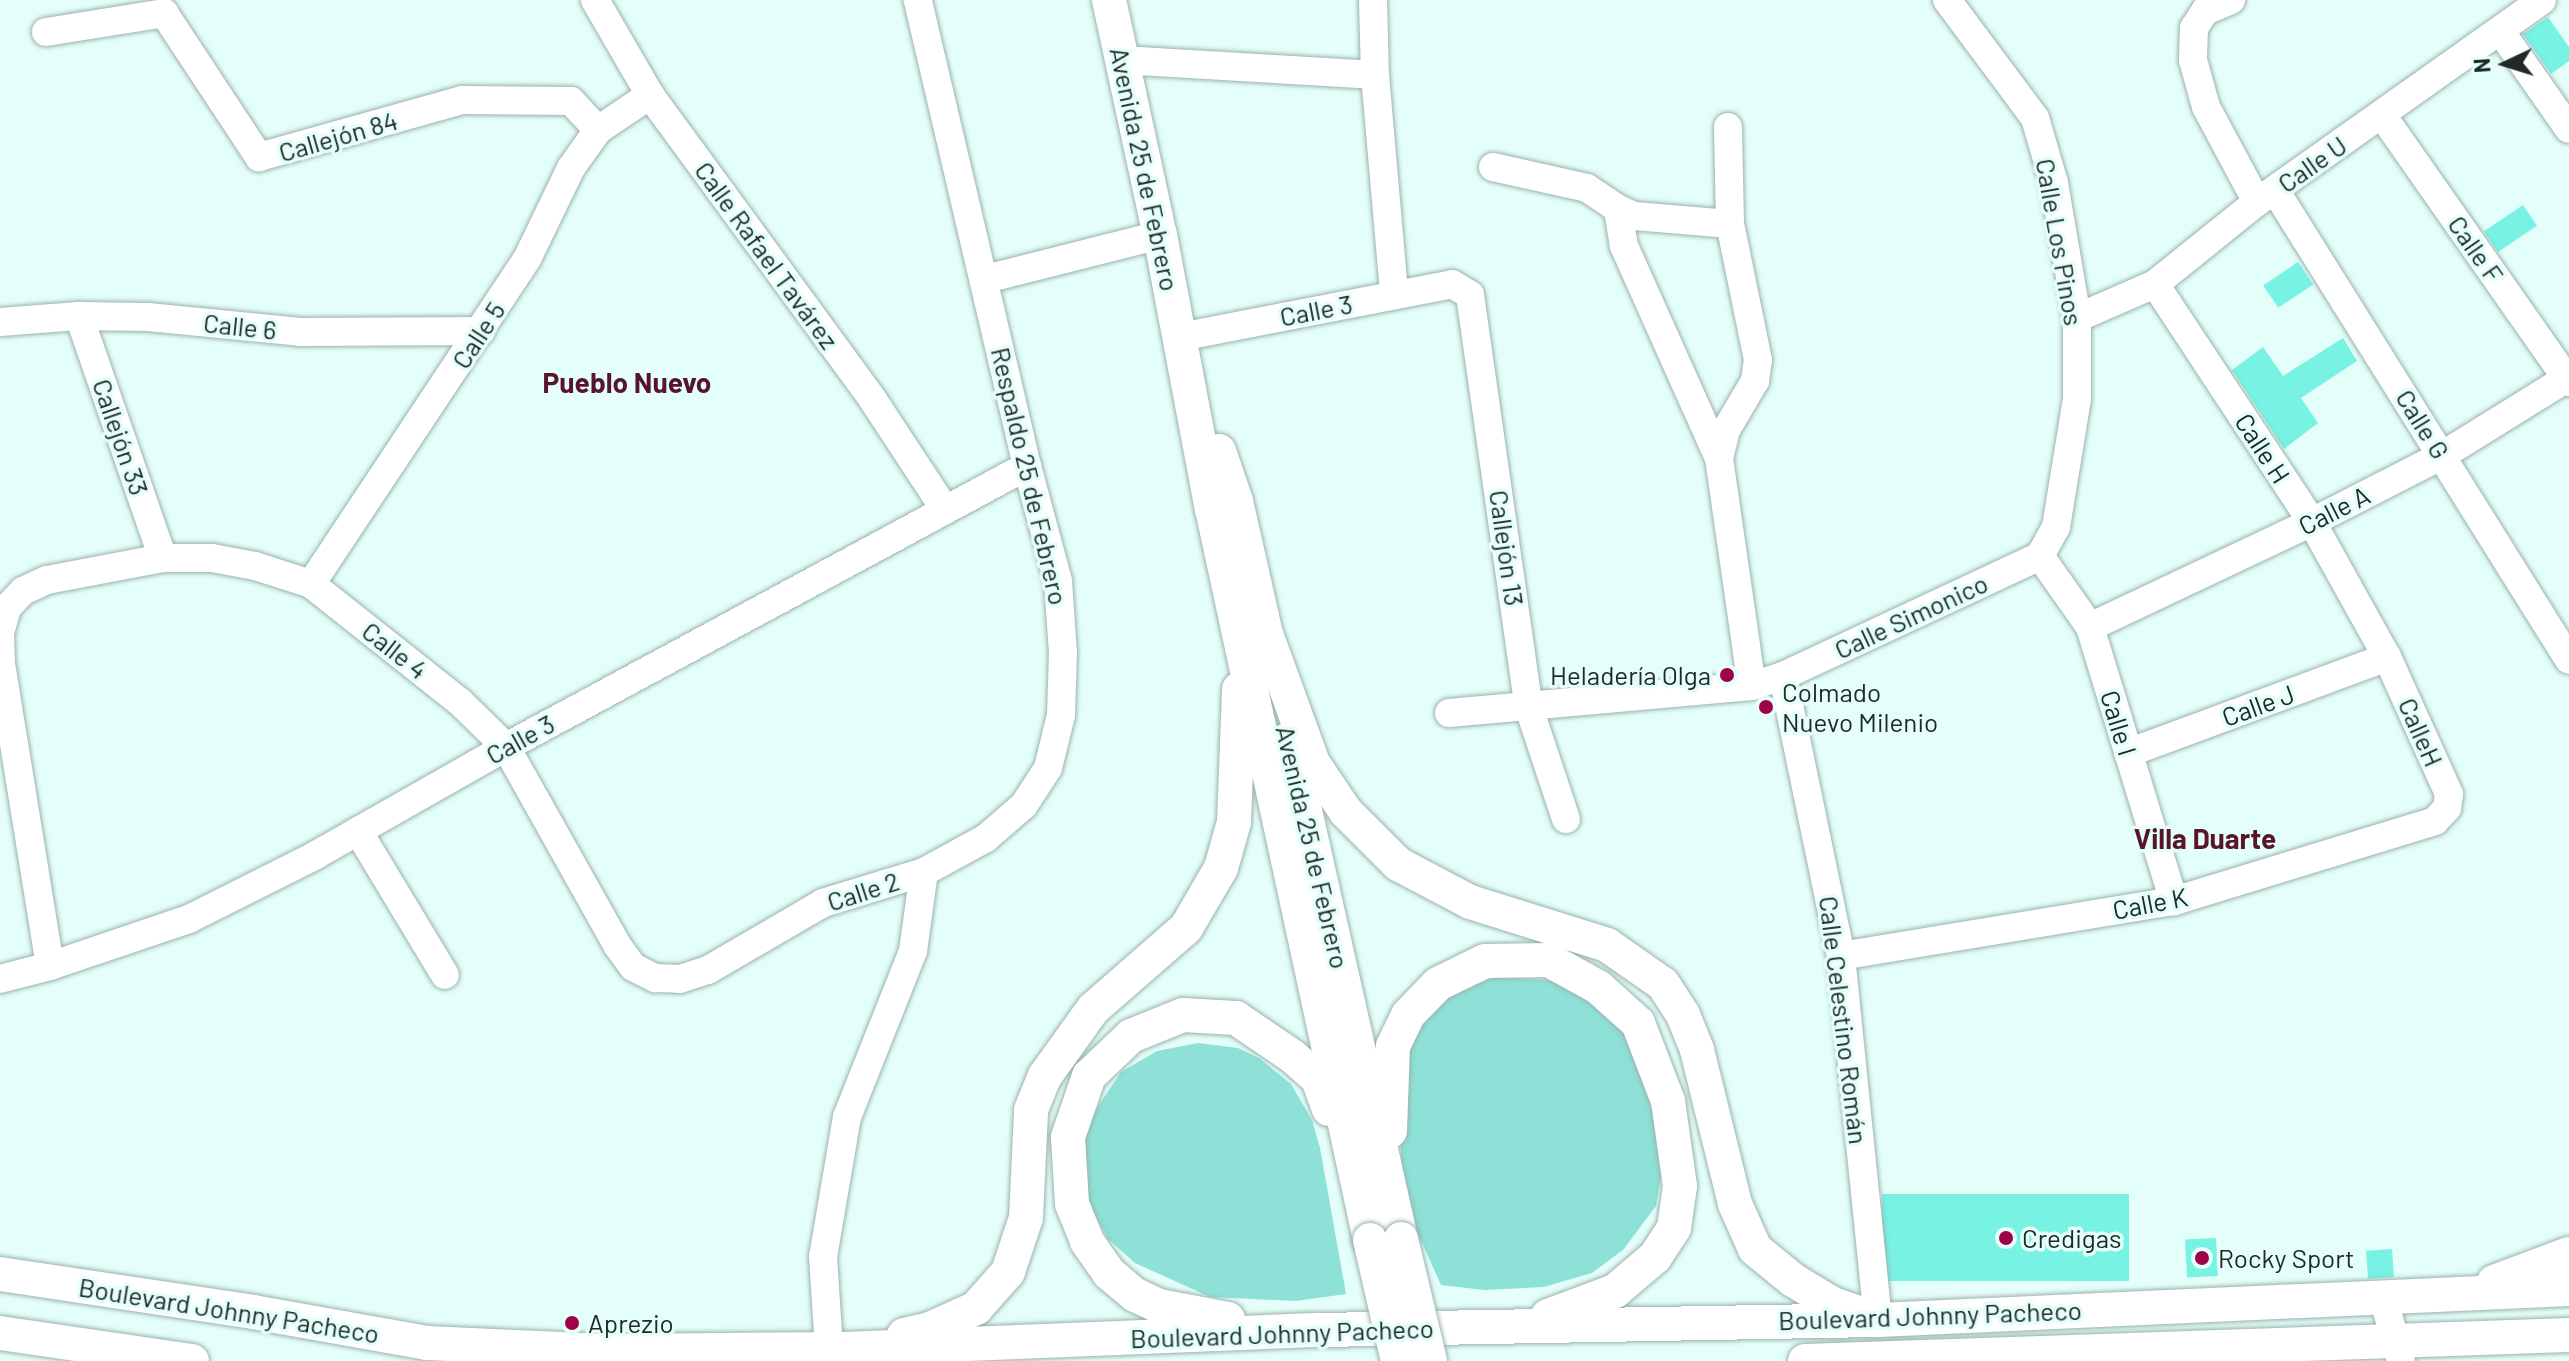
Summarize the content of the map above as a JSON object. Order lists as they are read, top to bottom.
{
  "streets": {
    "main road": ["Avenida 25 de Febrero", "Boulevard Johnny Pacheco"],
    "street": [
      "Callejón 84",
      "Calle U",
      "Calle Los Pinos",
      "Calle F",
      "Calle Rafael Tavárez",
      "Calle 3",
      "Calle 6",
      "Calle 5",
      "Calle G",
      "Callejón 33",
      "Calle H",
      "Respaldo 25 de Febrero",
      "Calle A",
      "Callejón 13",
      "Calle Simonico",
      "Calle 4",
      "Calle J",
      "Calle I",
      "CalleH",
      "Calle 2",
      "Calle K",
      "Calle Celestino Román"
    ]
  },
  "crossings": [
    ["Callejón 84", "Calle 5"],
    ["Calle U", "Calle Los Pinos"],
    ["Calle U", "Calle F"],
    ["Calle U", "Calle G"],
    ["Calle U", "Calle H"],
    ["Avenida 25 de Febrero", "Calle 3"],
    ["Calle Los Pinos", "Calle Simonico"],
    ["Calle Los Pinos", "Calle I"],
    ["Calle F", "Calle A"],
    ["Calle Rafael Tavárez", "Calle 3"],
    ["Calle Rafael Tavárez", "Calle 5"],
    ["Calle 3", "Respaldo 25 de Febrero"],
    ["Calle 3", "Callejón 13"],
    ["Calle 3", "Calle 4"],
    ["Calle 6", "Calle 5"],
    ["Calle 6", "Callejón 33"],
    ["Calle 5", "Calle 4"],
    ["Calle G", "Calle A"],
    ["Callejón 33", "Calle 4"],
    ["Calle H", "Calle A"],
    ["Calle H", "Calle J"],
    ["Calle H", "CalleH"],
    ["Respaldo 25 de Febrero", "Calle 2"],
    ["Calle A", "Calle I"],
    ["Callejón 13", "Calle Simonico"],
    ["Calle Simonico", "Calle I"],
    ["Calle Simonico", "Calle Celestino Román"],
    ["Calle 4", "Calle 2"],
    ["Calle J", "Calle I"],
    ["Calle J", "CalleH"],
    ["Calle I", "Calle K"],
    ["CalleH", "Calle K"],
    ["Calle K", "Calle Celestino Román"],
    ["Calle Celestino Román", "Boulevard Johnny Pacheco"]
  ],
  "districts": ["Pueblo Nuevo", "Villa Duarte"],
  "places": [
    "Heladería Olga",
    "Colmado Nuevo Milenio",
    "Credigas",
    "Rocky Sport",
    "Aprezio"
  ],
  "north": "left"
}
